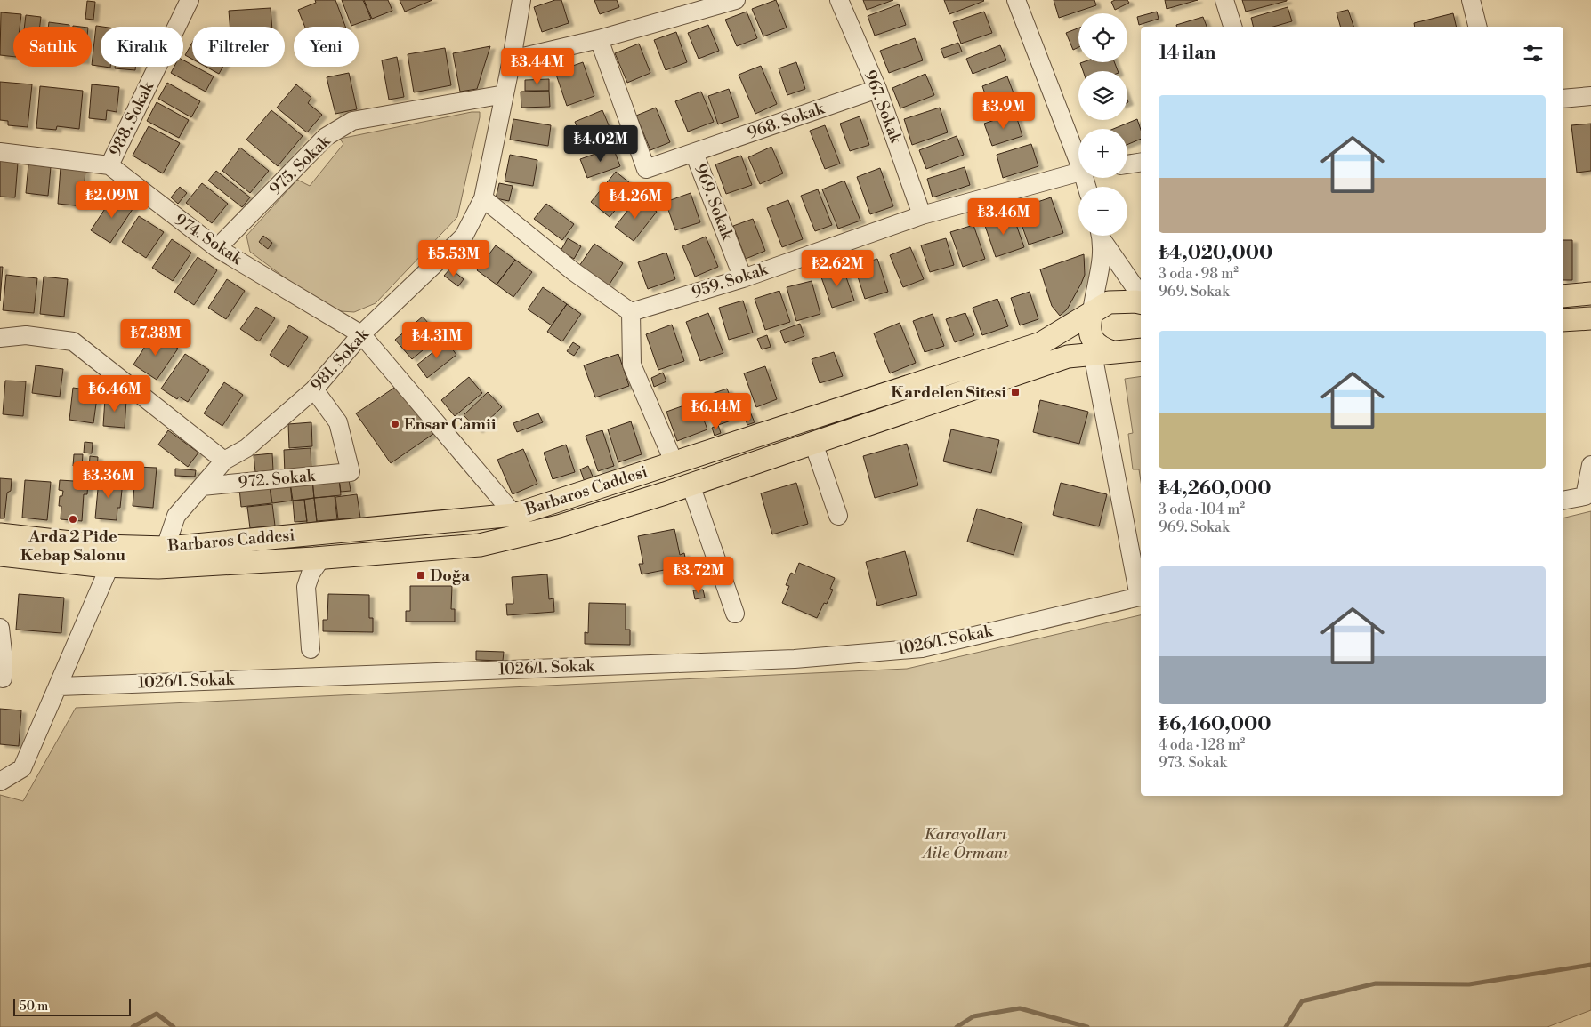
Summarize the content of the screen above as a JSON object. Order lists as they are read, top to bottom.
{
  "streets": {
    "main road": ["Barbaros Caddesi"],
    "street": [
      "967. Sokak",
      "988. Sokak",
      "968. Sokak",
      "975. Sokak",
      "969. Sokak",
      "974. Sokak",
      "959. Sokak",
      "981. Sokak",
      "972. Sokak",
      "1026/1. Sokak"
    ]
  },
  "crossings": [
    ["967. Sokak", "968. Sokak"],
    ["967. Sokak", "959. Sokak"],
    ["988. Sokak", "974. Sokak"],
    ["968. Sokak", "969. Sokak"],
    ["975. Sokak", "974. Sokak"],
    ["975. Sokak", "981. Sokak"],
    ["969. Sokak", "959. Sokak"],
    ["974. Sokak", "981. Sokak"],
    ["974. Sokak", "Barbaros Caddesi"],
    ["981. Sokak", "972. Sokak"],
    ["981. Sokak", "Barbaros Caddesi"]
  ],
  "parks": ["Karayolları Aile Ormanı"],
  "places": {
    "transit": ["Kardelen Sitesi", "Doğa"],
    "other": ["Ensar Camii", "Arda 2 Pide Kebap Salonu"]
  },
  "scale_bar": "50 m",
  "page": {
    "map_buttons": ["+", "−"],
    "chip": [
      "Satılık",
      "Kiralık",
      "Filtreler",
      "Yeni"
    ],
    "heading": "14 ilan",
    "price": [
      "₺3.44M",
      "₺3.9M",
      "₺4.02M",
      "₺2.09M",
      "₺4.26M",
      "₺3.46M",
      "₺5.53M",
      "₺2.62M",
      "₺7.38M",
      "₺4.31M",
      "₺6.46M",
      "₺6.14M",
      "₺3.36M",
      "₺3.72M"
    ],
    "list": [
      {
        "name": "₺4,020,000",
        "note": "3 oda · 98 m² · 969. Sokak"
      },
      {
        "name": "₺4,260,000",
        "note": "3 oda · 104 m² · 969. Sokak"
      },
      {
        "name": "₺6,460,000",
        "note": "4 oda · 128 m² · 973. Sokak"
      }
    ],
    "scale": "50 m"
  }
}
